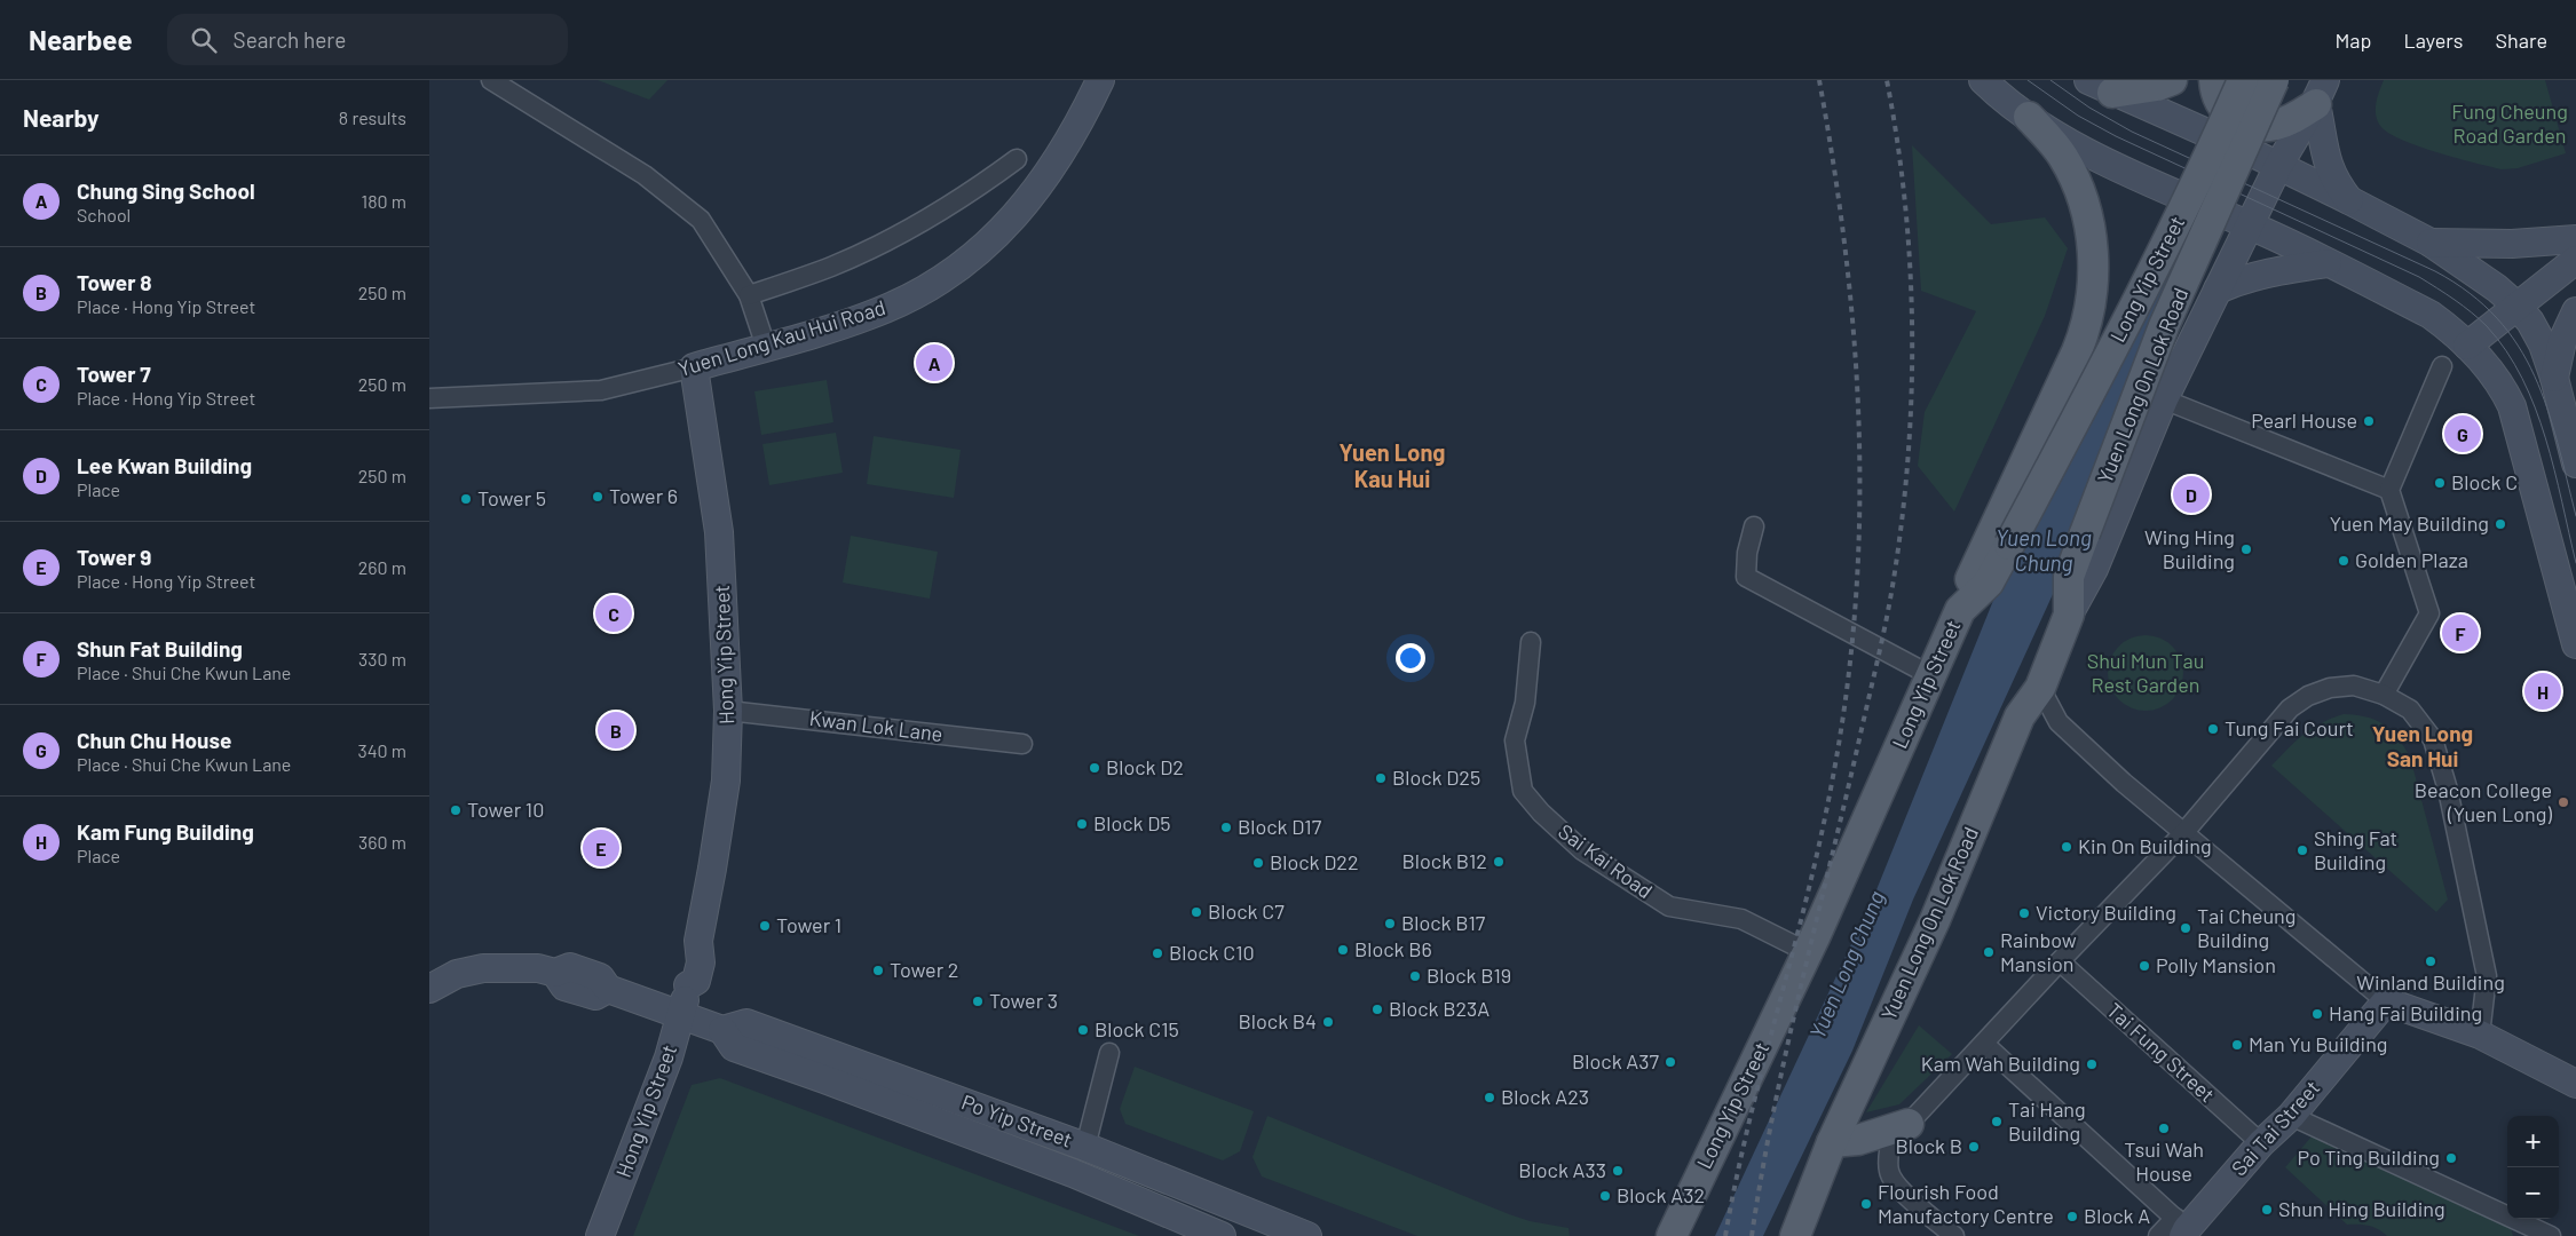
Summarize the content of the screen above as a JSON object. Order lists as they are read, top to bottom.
{
  "streets": {
    "main road": ["Long Yip Street", "Yuen Long On Lok Road"],
    "street": [
      "Yuen Long Kau Hui Road",
      "Hong Yip Street",
      "Kwan Lok Lane",
      "Sai Kai Road",
      "Tai Fung Street",
      "Po Yip Street",
      "Sai Tai Street"
    ]
  },
  "crossings": [
    ["Long Yip Street", "Yuen Long On Lok Road"],
    ["Long Yip Street", "Sai Kai Road"],
    ["Yuen Long Kau Hui Road", "Hong Yip Street"],
    ["Hong Yip Street", "Kwan Lok Lane"],
    ["Hong Yip Street", "Po Yip Street"],
    ["Tai Fung Street", "Sai Tai Street"]
  ],
  "districts": ["Yuen Long Kau Hui", "Yuen Long San Hui"],
  "water": ["Yuen Long Chung"],
  "parks": ["Fung Cheung Road Garden", "Shui Mun Tau Rest Garden"],
  "places": [
    "Pearl House",
    "Block C",
    "Tower 6",
    "Tower 5",
    "Yuen May Building",
    "Wing Hing Building",
    "Golden Plaza",
    "Tung Fai Court",
    "Block D2",
    "Block D25",
    "Beacon College (Yuen Long)",
    "Tower 10",
    "Block D5",
    "Block D17",
    "Kin On Building",
    "Shing Fat Building",
    "Block B12",
    "Block D22",
    "Block C7",
    "Victory Building",
    "Block B17",
    "Tower 1",
    "Tai Cheung Building",
    "Block B6",
    "Rainbow Mansion",
    "Block C10",
    "Winland Building",
    "Polly Mansion",
    "Tower 2",
    "Block B19",
    "Tower 3",
    "Block B23A",
    "Hang Fai Building",
    "Block B4",
    "Block C15",
    "Man Yu Building",
    "Block A37",
    "Kam Wah Building",
    "Block A23",
    "Tai Hang Building",
    "Tsui Wah House",
    "Block B",
    "Po Ting Building",
    "Block A33",
    "Block A32",
    "Flourish Food Manufactory Centre",
    "Shun Hing Building",
    "Block A"
  ],
  "page": {
    "header": "Nearbee",
    "search": "Search here",
    "nav": ["Map", "Layers", "Share"],
    "heading": ["Nearby", "8 results"],
    "list": [
      {
        "mark": "A",
        "name": "Chung Sing School",
        "note": "School",
        "value": "180 m"
      },
      {
        "mark": "B",
        "name": "Tower 8",
        "note": "Place · Hong Yip Street",
        "value": "250 m"
      },
      {
        "mark": "C",
        "name": "Tower 7",
        "note": "Place · Hong Yip Street",
        "value": "250 m"
      },
      {
        "mark": "D",
        "name": "Lee Kwan Building",
        "note": "Place",
        "value": "250 m"
      },
      {
        "mark": "E",
        "name": "Tower 9",
        "note": "Place · Hong Yip Street",
        "value": "260 m"
      },
      {
        "mark": "F",
        "name": "Shun Fat Building",
        "note": "Place · Shui Che Kwun Lane",
        "value": "330 m"
      },
      {
        "mark": "G",
        "name": "Chun Chu House",
        "note": "Place · Shui Che Kwun Lane",
        "value": "340 m"
      },
      {
        "mark": "H",
        "name": "Kam Fung Building",
        "note": "Place",
        "value": "360 m"
      }
    ],
    "pins": [
      "A",
      "G",
      "D",
      "C",
      "F",
      "H",
      "B",
      "E"
    ],
    "map_buttons": ["+", "−"]
  }
}
